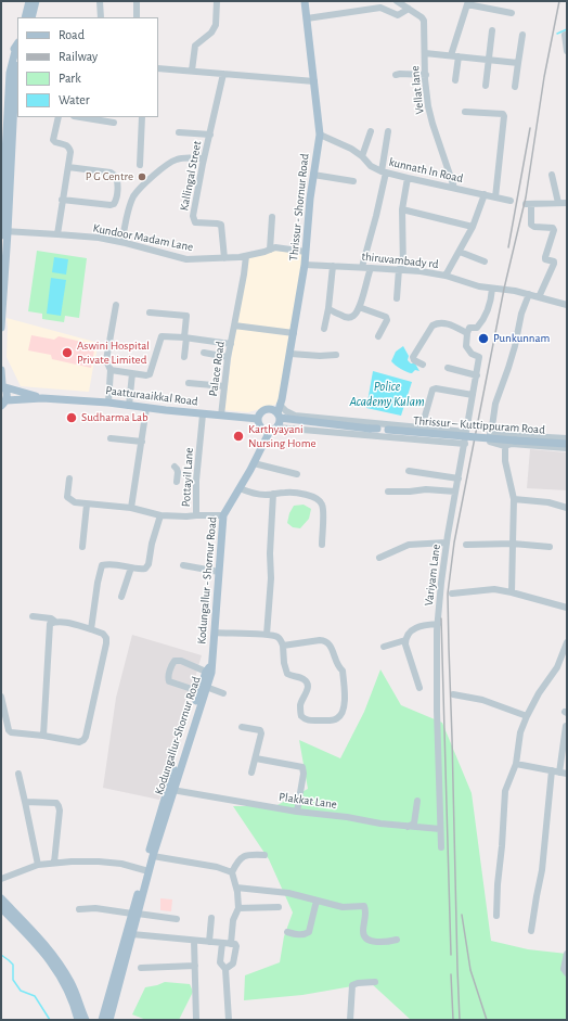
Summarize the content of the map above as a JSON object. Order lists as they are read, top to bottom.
{
  "streets": {
    "main road": [
      "Thrissur - Shornur Road",
      "Paatturaaikkal Road",
      "Thrissur – Kuttippuram Road",
      "Kodungallur - Shornur Road",
      "Kodungallur-Shornur Road"
    ],
    "street": [
      "Vellat lane",
      "kunnath ln Road",
      "Kallingal Street",
      "Kundoor Madam Lane",
      "thiruvambady rd",
      "Palace Road",
      "Pottayil Lane",
      "Variyam Lane",
      "Plakkat Lane"
    ]
  },
  "crossings": [
    ["Vellat lane", "kunnath ln Road"],
    ["kunnath ln Road", "Thrissur - Shornur Road"],
    ["Kallingal Street", "Kundoor Madam Lane"],
    ["Thrissur - Shornur Road", "Kundoor Madam Lane"],
    ["Thrissur - Shornur Road", "thiruvambady rd"],
    ["Thrissur - Shornur Road", "Paatturaaikkal Road"],
    ["Thrissur - Shornur Road", "Thrissur – Kuttippuram Road"],
    ["Thrissur - Shornur Road", "Kodungallur - Shornur Road"],
    ["Kundoor Madam Lane", "Palace Road"],
    ["Palace Road", "Paatturaaikkal Road"],
    ["Paatturaaikkal Road", "Thrissur – Kuttippuram Road"],
    ["Paatturaaikkal Road", "Pottayil Lane"],
    ["Paatturaaikkal Road", "Kodungallur - Shornur Road"],
    ["Thrissur – Kuttippuram Road", "Kodungallur - Shornur Road"],
    ["Pottayil Lane", "Kodungallur - Shornur Road"],
    ["Variyam Lane", "Plakkat Lane"],
    ["Kodungallur - Shornur Road", "Kodungallur-Shornur Road"],
    ["Kodungallur-Shornur Road", "Plakkat Lane"]
  ],
  "water": ["Police Academy Kulam"],
  "places": [
    "P G Centre",
    "Punkunnam",
    "Aswini Hospital Private Limited",
    "Sudharma Lab",
    "Karthyayani Nursing Home"
  ],
  "legend": [
    "Road",
    "Railway",
    "Park",
    "Water"
  ]
}
